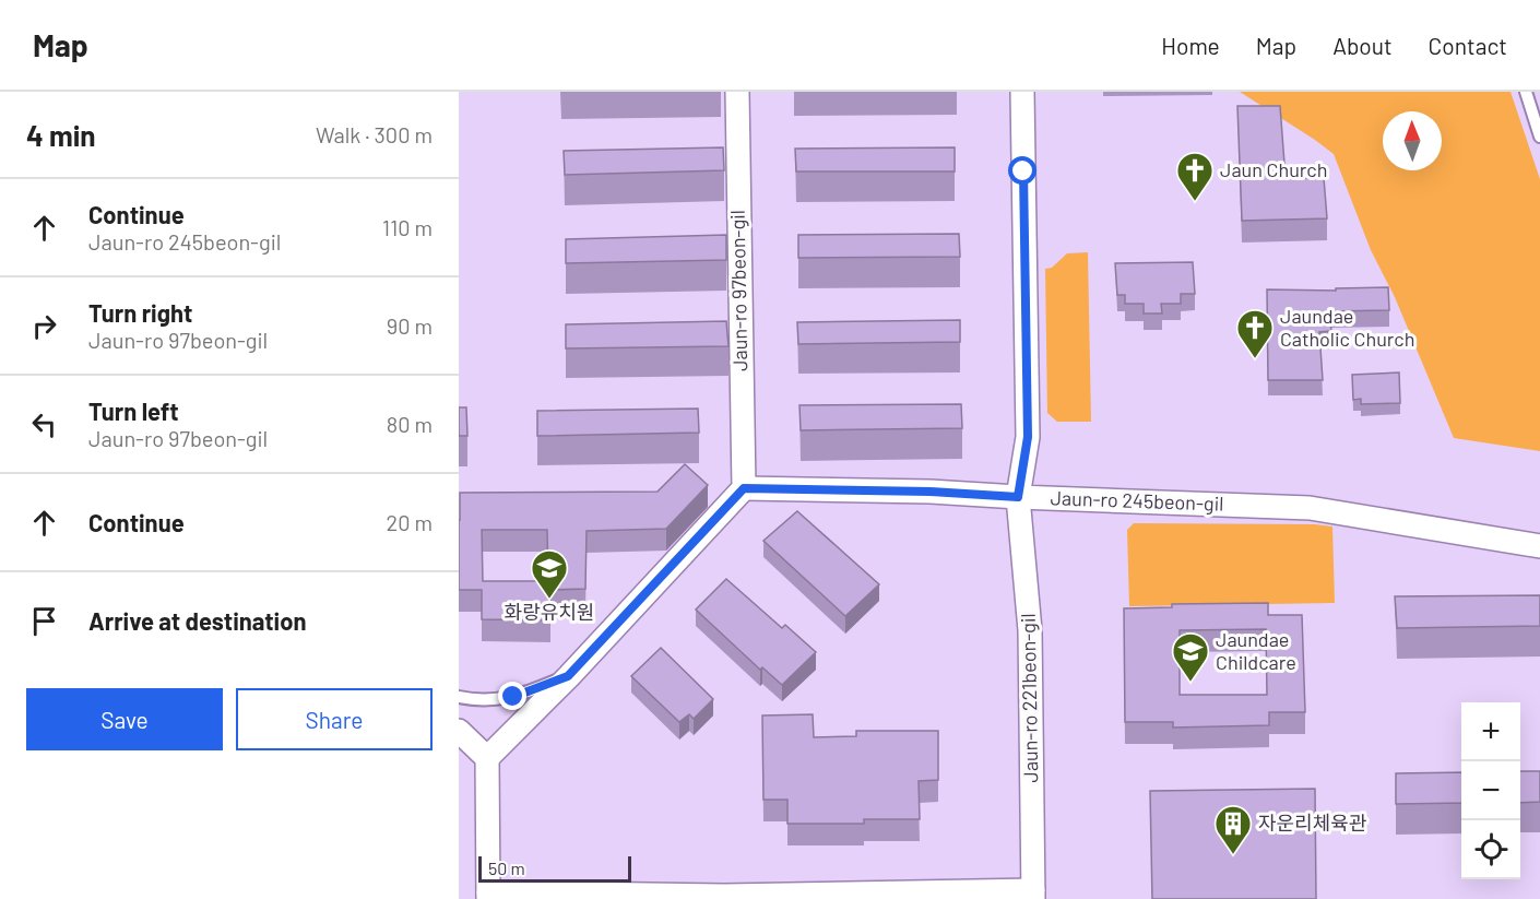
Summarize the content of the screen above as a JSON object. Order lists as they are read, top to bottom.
{
  "streets": {
    "street": ["Jaun-ro 97beon-gil", "Jaun-ro 245beon-gil", "Jaun-ro 221beon-gil"]
  },
  "crossings": [
    ["Jaun-ro 245beon-gil", "Jaun-ro 221beon-gil"]
  ],
  "places": {
    "church": ["Jaun Church", "Jaundae Catholic Church"],
    "school or university": ["화랑유치원", "Jaundae Childcare"],
    "building": ["자운리체육관"]
  },
  "scale_bar": "50 m",
  "north": "top",
  "page": {
    "header": "Map",
    "nav": [
      "Home",
      "Map",
      "About",
      "Contact"
    ],
    "heading": ["4 min", "Walk · 300 m"],
    "list": [
      ["Continue", "Jaun-ro 245beon-gil", "110 m"],
      ["Turn right", "Jaun-ro 97beon-gil", "90 m"],
      ["Turn left", "Jaun-ro 97beon-gil", "80 m"],
      ["Continue", "20 m"],
      "Arrive at destination"
    ],
    "buttons": ["Save", "Share"],
    "map_buttons": ["+", "−"],
    "scale": "50 m"
  }
}
